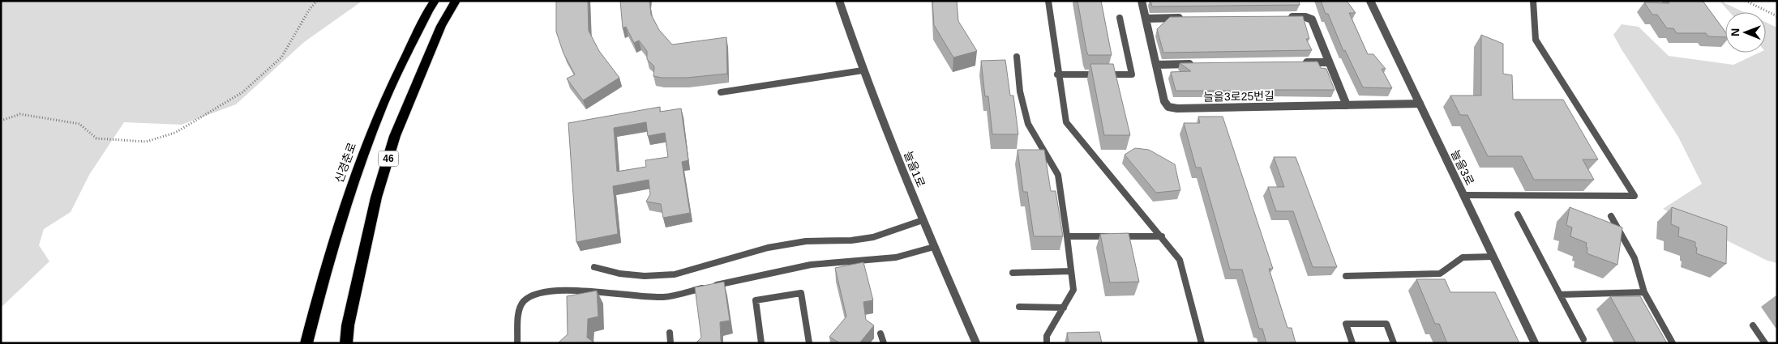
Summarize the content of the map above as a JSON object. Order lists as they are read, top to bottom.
{
  "streets": {
    "highway": ["46", "신경춘로"],
    "street": ["늘을3로25번길", "늘을3로", "늘을1로"]
  },
  "crossings": [
    ["늘을3로25번길", "늘을3로"]
  ],
  "north": "left"
}
